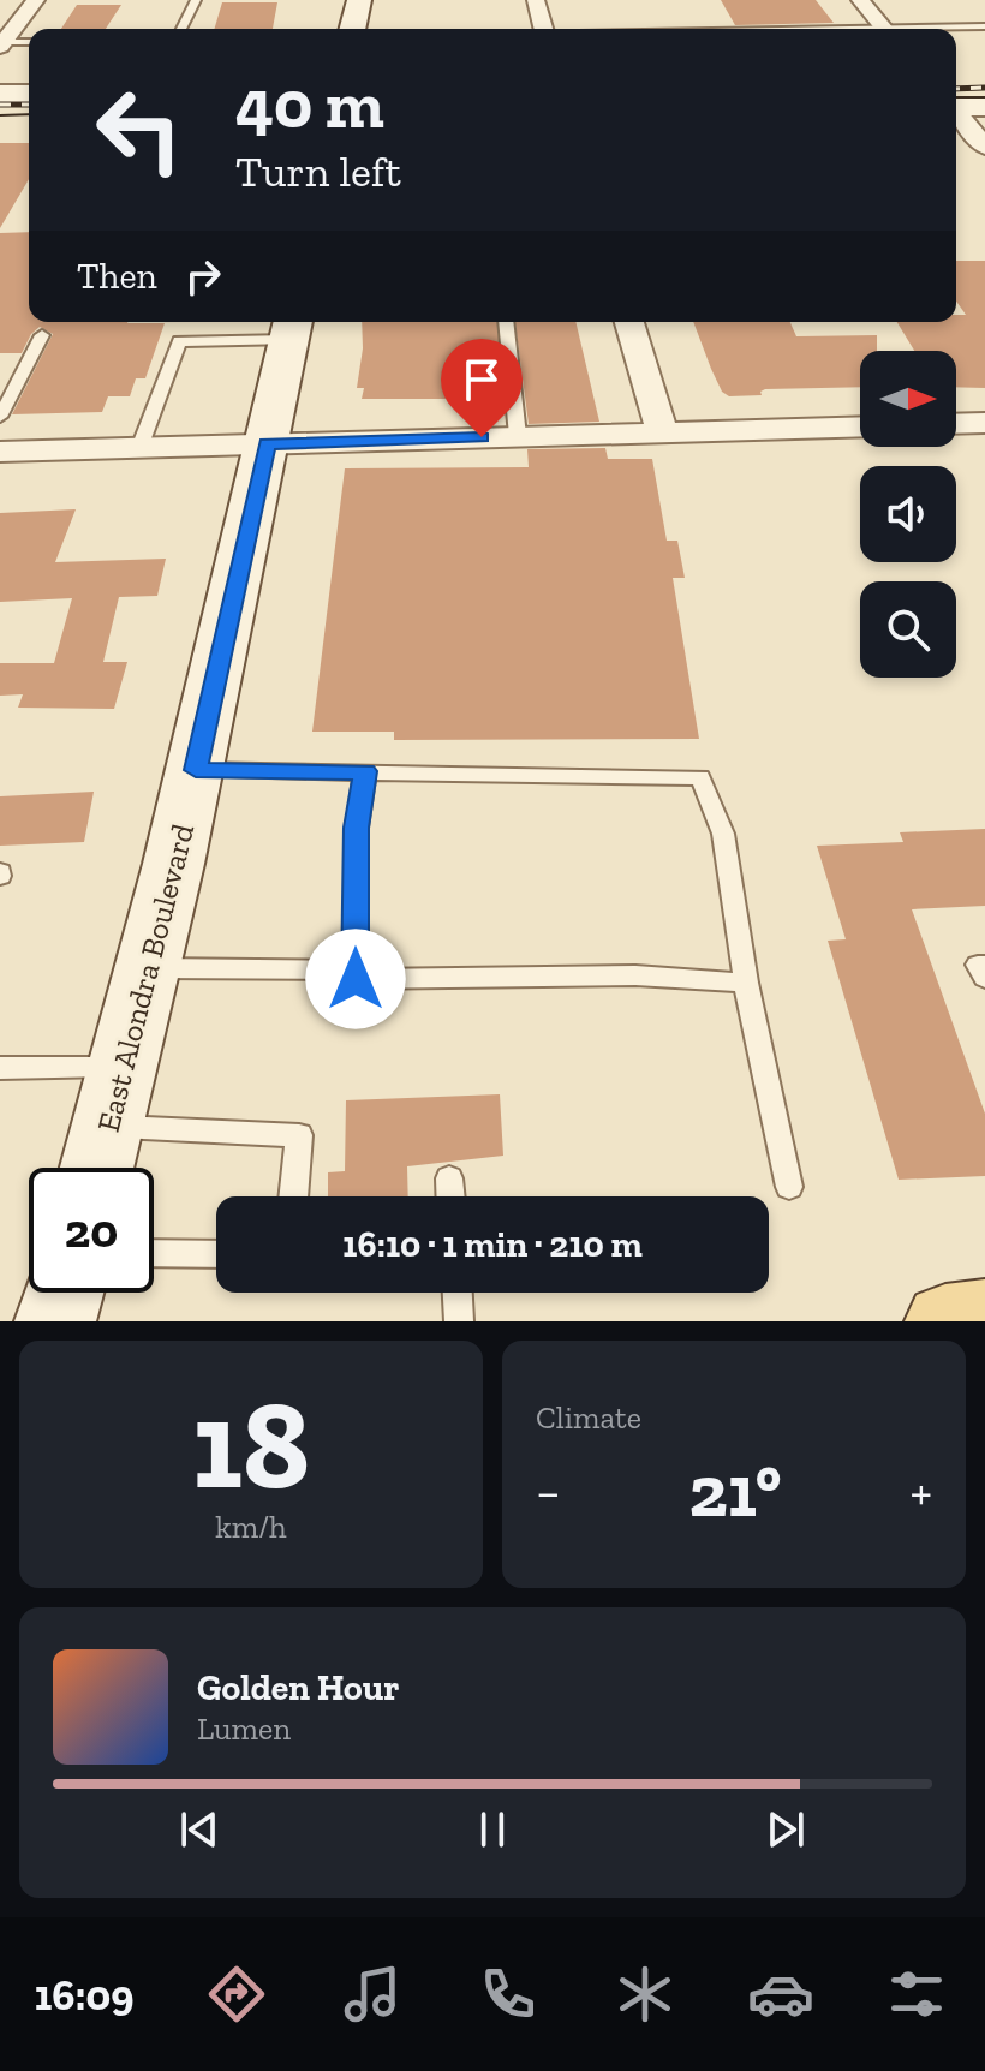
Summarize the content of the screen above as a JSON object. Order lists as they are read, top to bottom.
{
  "streets": {
    "main road": ["East Alondra Boulevard"]
  },
  "north": "right",
  "page": {
    "turn": ["40 m", "Turn left"],
    "then": "Then",
    "limit": "20",
    "trip": "16:10 · 1 min · 210 m",
    "tile": [
      ["18", "km/h"],
      "Climate"
    ],
    "heat": ["−", "21°", "+"],
    "song": ["Golden Hour", "Lumen"],
    "tabs": "16:09"
  }
}
